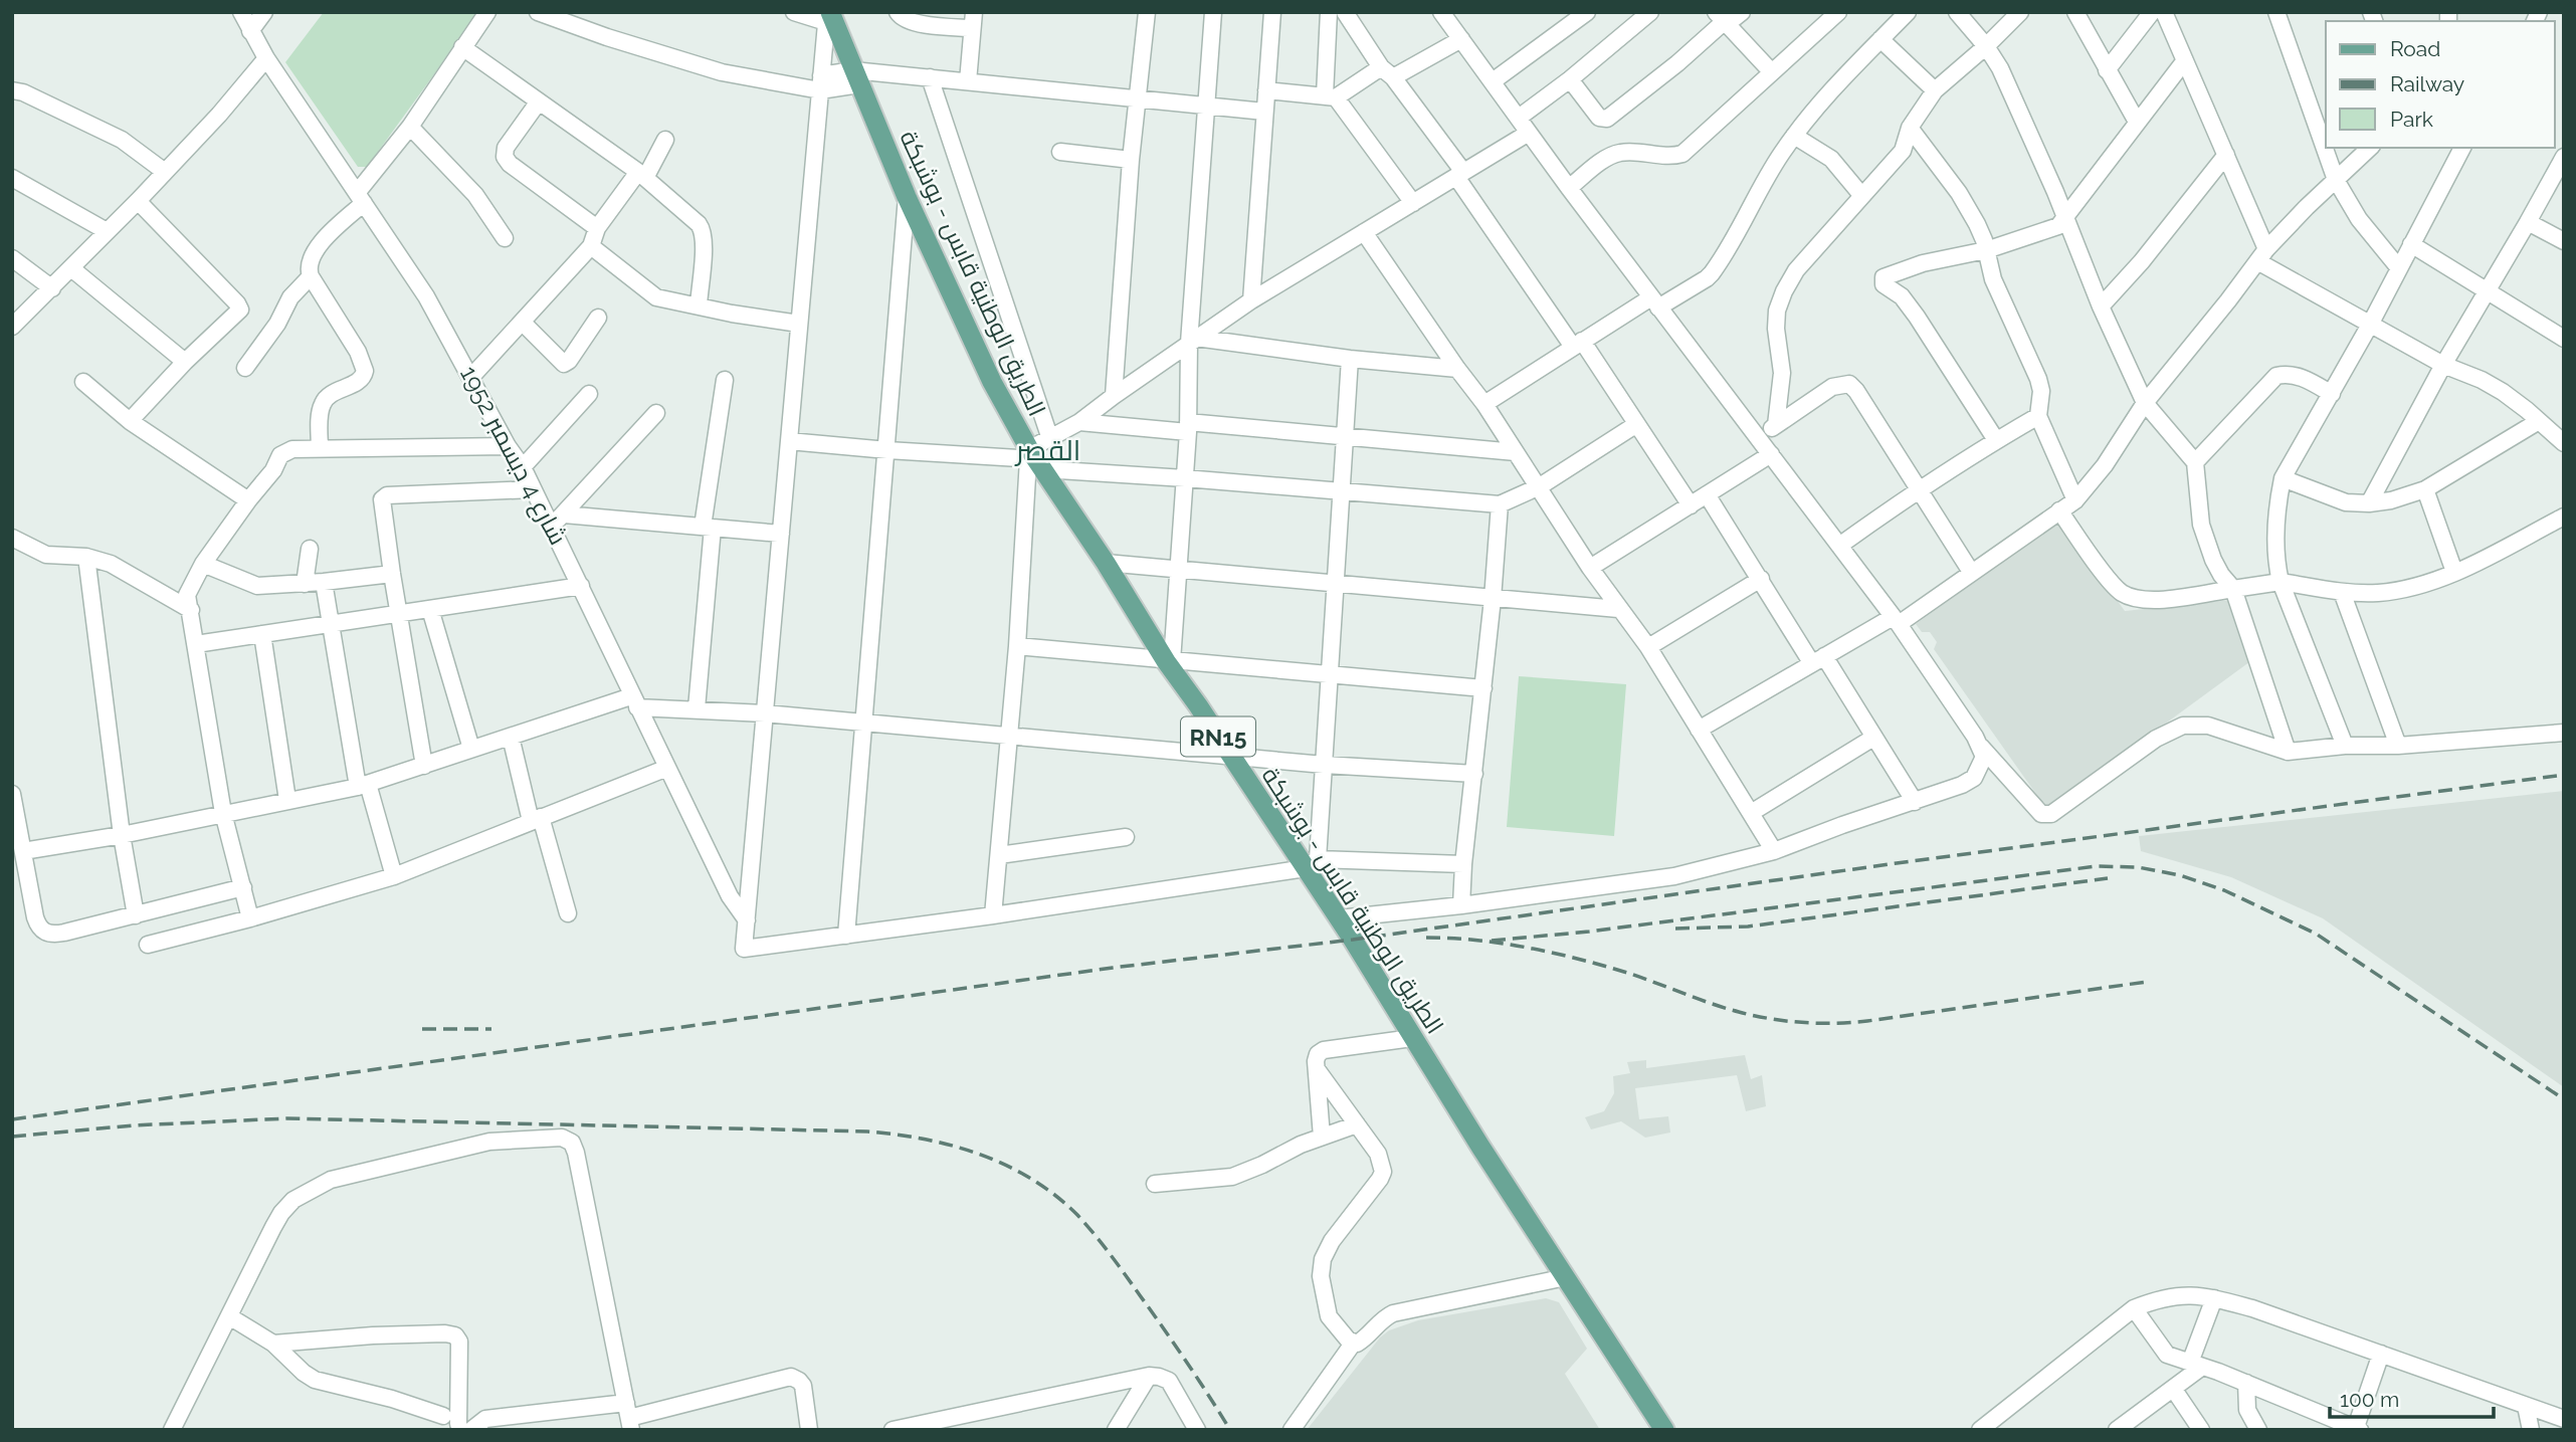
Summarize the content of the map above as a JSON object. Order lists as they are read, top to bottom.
{
  "streets": {
    "main road": ["الطريق الوطنية قابس - بوشبكة", "RN15"],
    "street": ["شارع 4 ديسمبر 1952"]
  },
  "districts": ["القصر"],
  "legend": ["Road", "Railway", "Park"],
  "scale_bar": "100 m"
}
